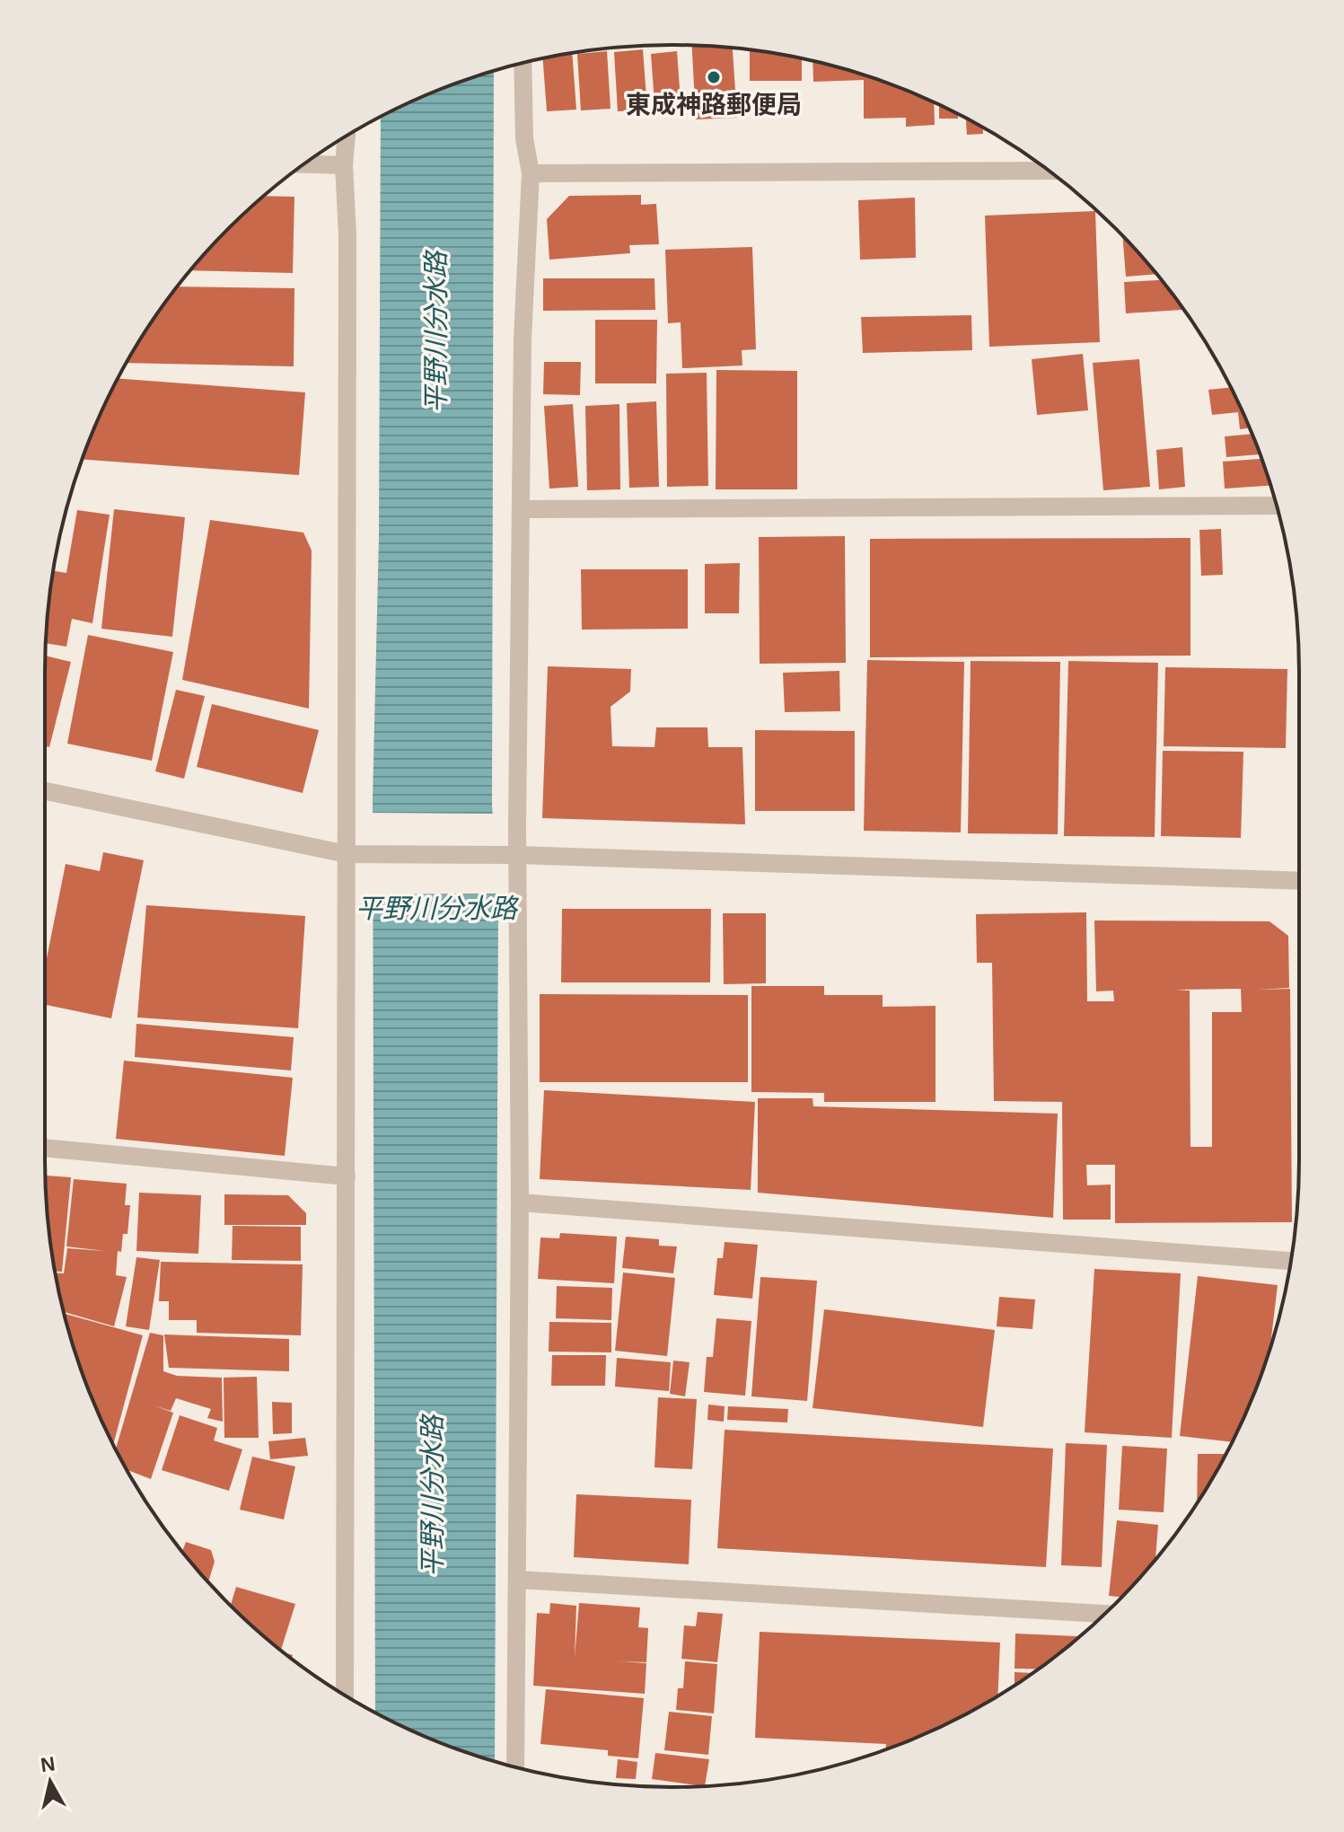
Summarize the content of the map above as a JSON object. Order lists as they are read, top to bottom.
{
  "water": ["平野川分水路"],
  "places": ["東成神路郵便局"],
  "north": "top"
}
